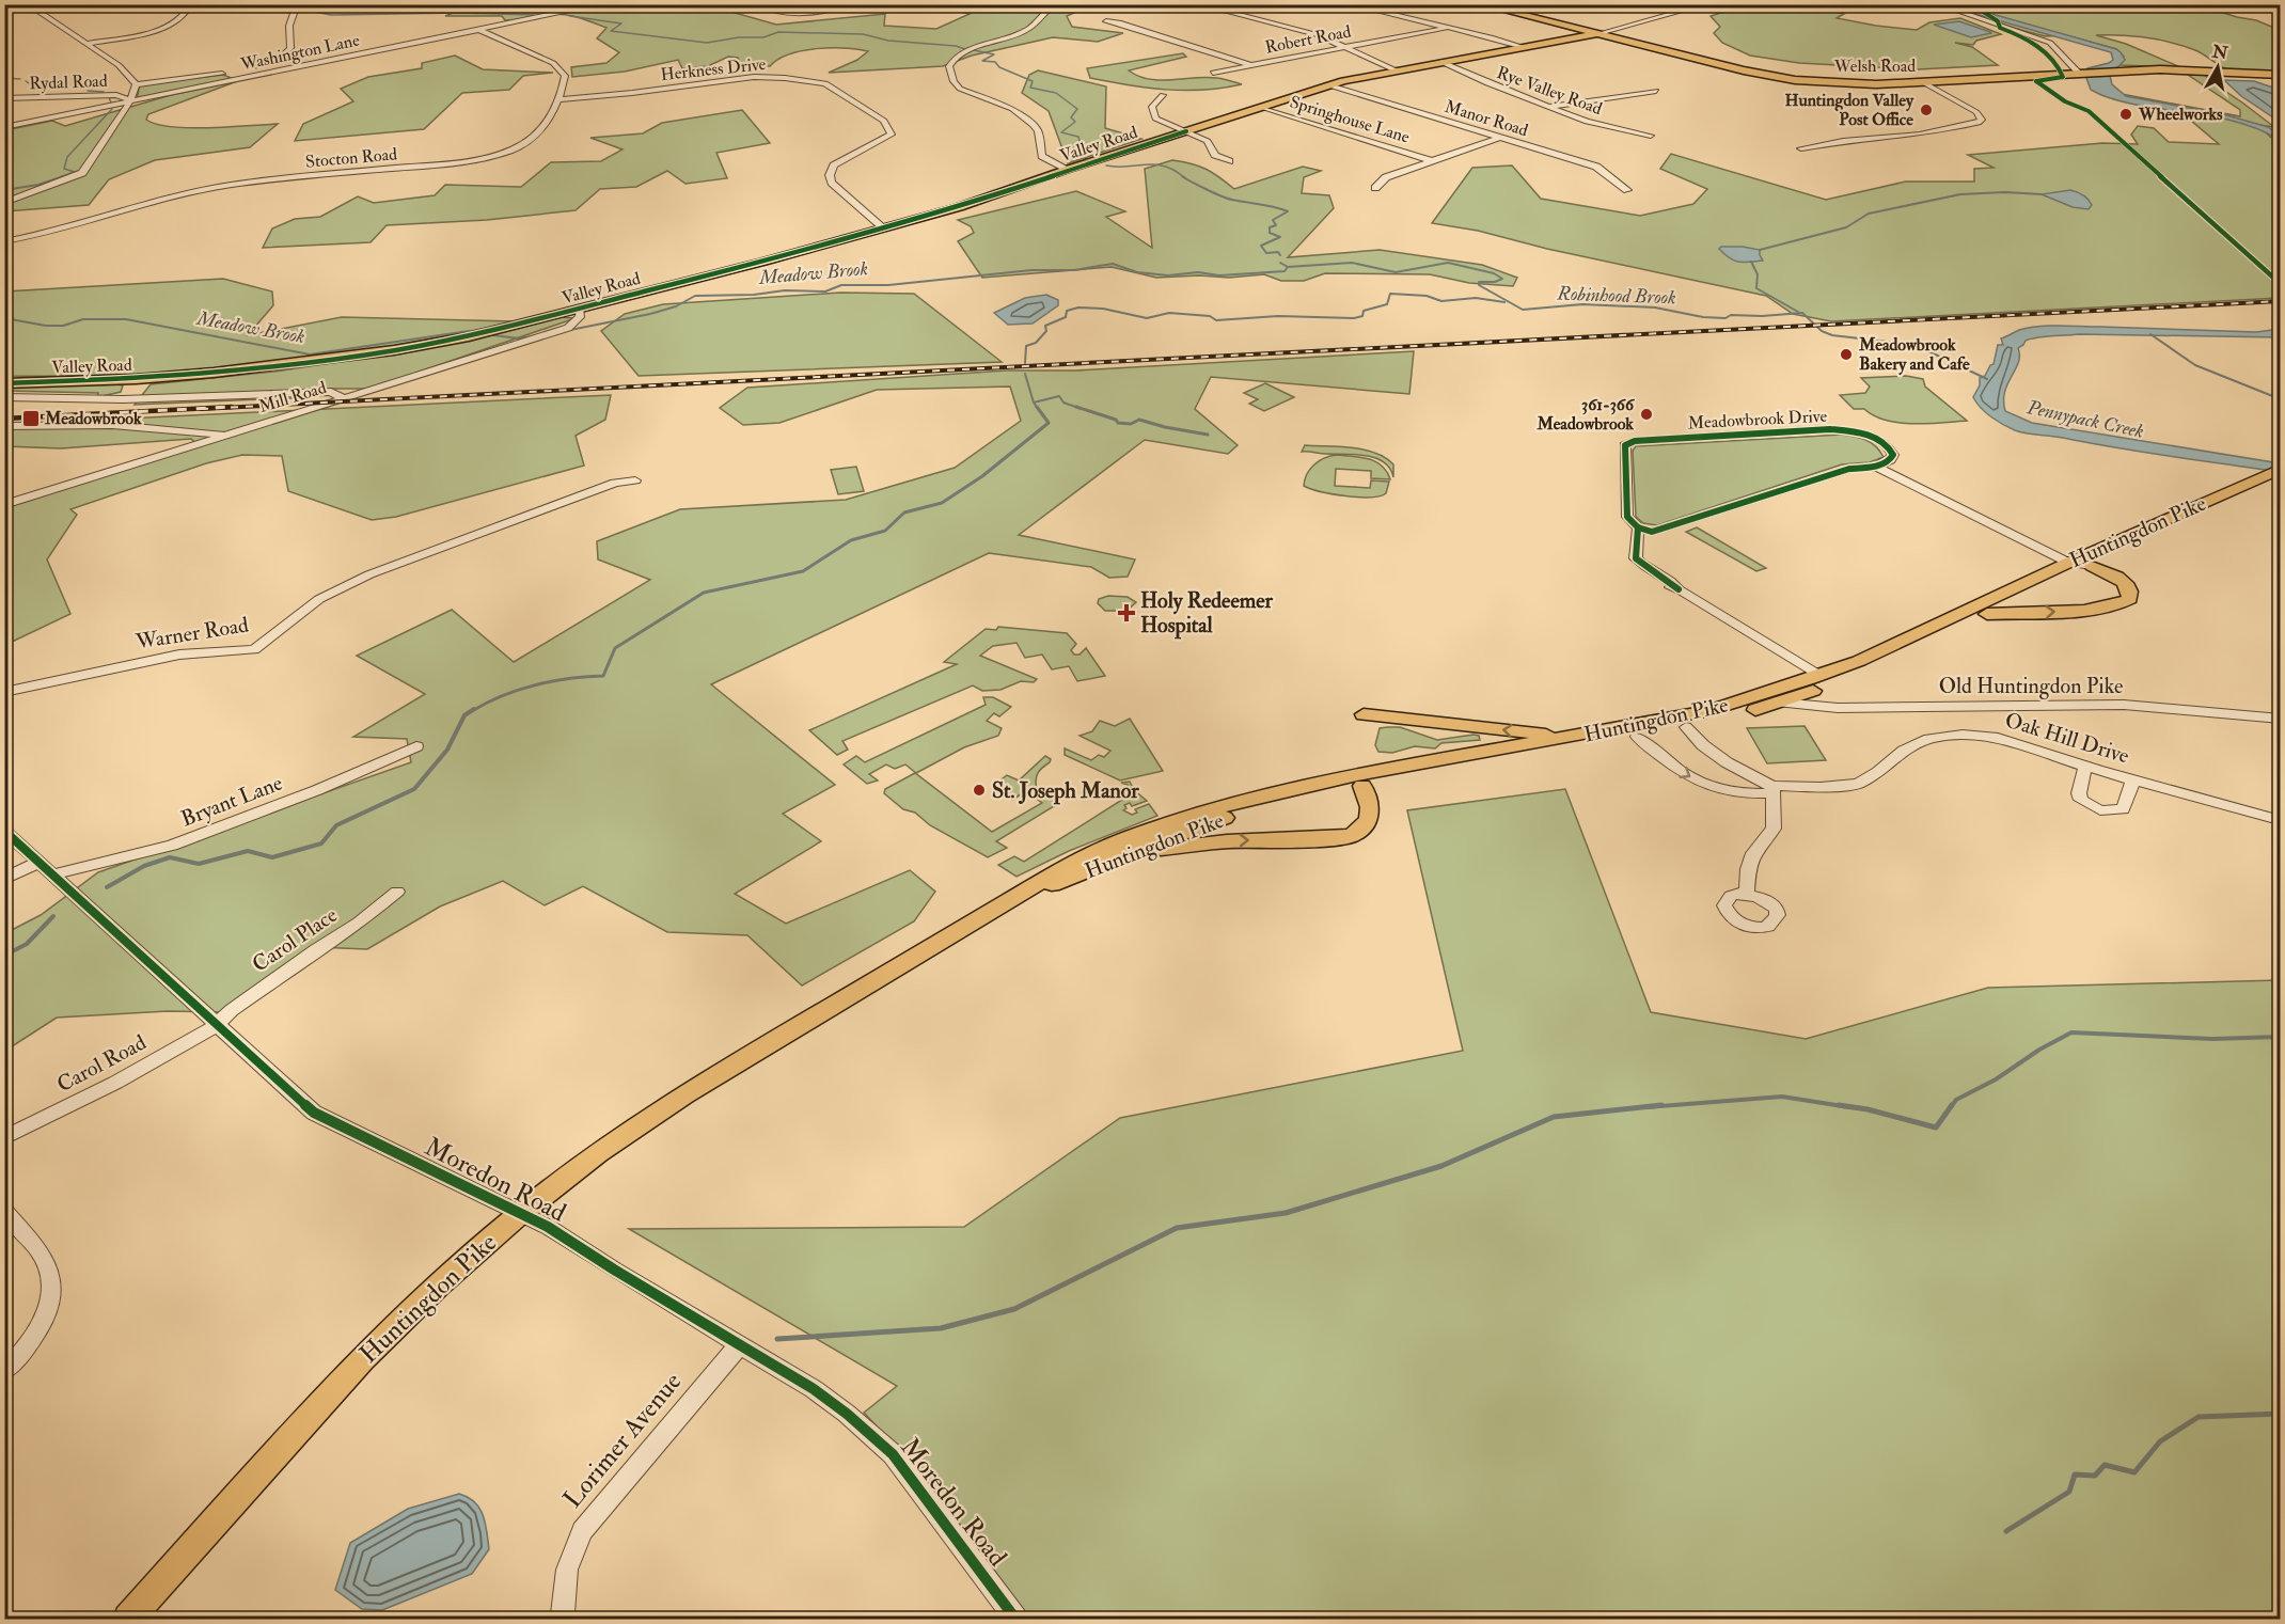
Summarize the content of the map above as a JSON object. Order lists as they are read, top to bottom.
{
  "streets": {
    "main road": ["Welsh Road", "Valley Road", "Huntingdon Pike"],
    "street": [
      "Robert Road",
      "Washington Lane",
      "Herkness Drive",
      "Rydal Road",
      "Rye Valley Road",
      "Manor Road",
      "Springhouse Lane",
      "Stocton Road",
      "Mill Road",
      "Meadowbrook Drive",
      "Warner Road",
      "Old Huntingdon Pike",
      "Oak Hill Drive",
      "Bryant Lane",
      "Carol Place",
      "Carol Road",
      "Moredon Road",
      "Lorimer Avenue"
    ]
  },
  "crossings": [
    ["Washington Lane", "Rydal Road"],
    ["Welsh Road", "Valley Road"],
    ["Herkness Drive", "Valley Road"],
    ["Herkness Drive", "Stocton Road"],
    ["Rye Valley Road", "Valley Road"],
    ["Manor Road", "Valley Road"],
    ["Springhouse Lane", "Valley Road"],
    ["Valley Road", "Mill Road"],
    ["Meadowbrook Drive", "Huntingdon Pike"],
    ["Huntingdon Pike", "Old Huntingdon Pike"],
    ["Huntingdon Pike", "Oak Hill Drive"],
    ["Huntingdon Pike", "Moredon Road"],
    ["Bryant Lane", "Moredon Road"],
    ["Carol Place", "Carol Road"],
    ["Carol Place", "Moredon Road"],
    ["Carol Road", "Moredon Road"],
    ["Moredon Road", "Lorimer Avenue"]
  ],
  "water": ["Meadow Brook", "Robinhood Brook", "Pennypack Creek"],
  "places": {
    "other": [
      "Huntingdon Valley Post Office",
      "Wheelworks",
      "Meadowbrook Bakery and Cafe",
      "361-366 Meadowbrook",
      "St. Joseph Manor"
    ],
    "transit": ["Meadowbrook"],
    "health": ["Holy Redeemer Hospital"]
  },
  "north": "top"
}
